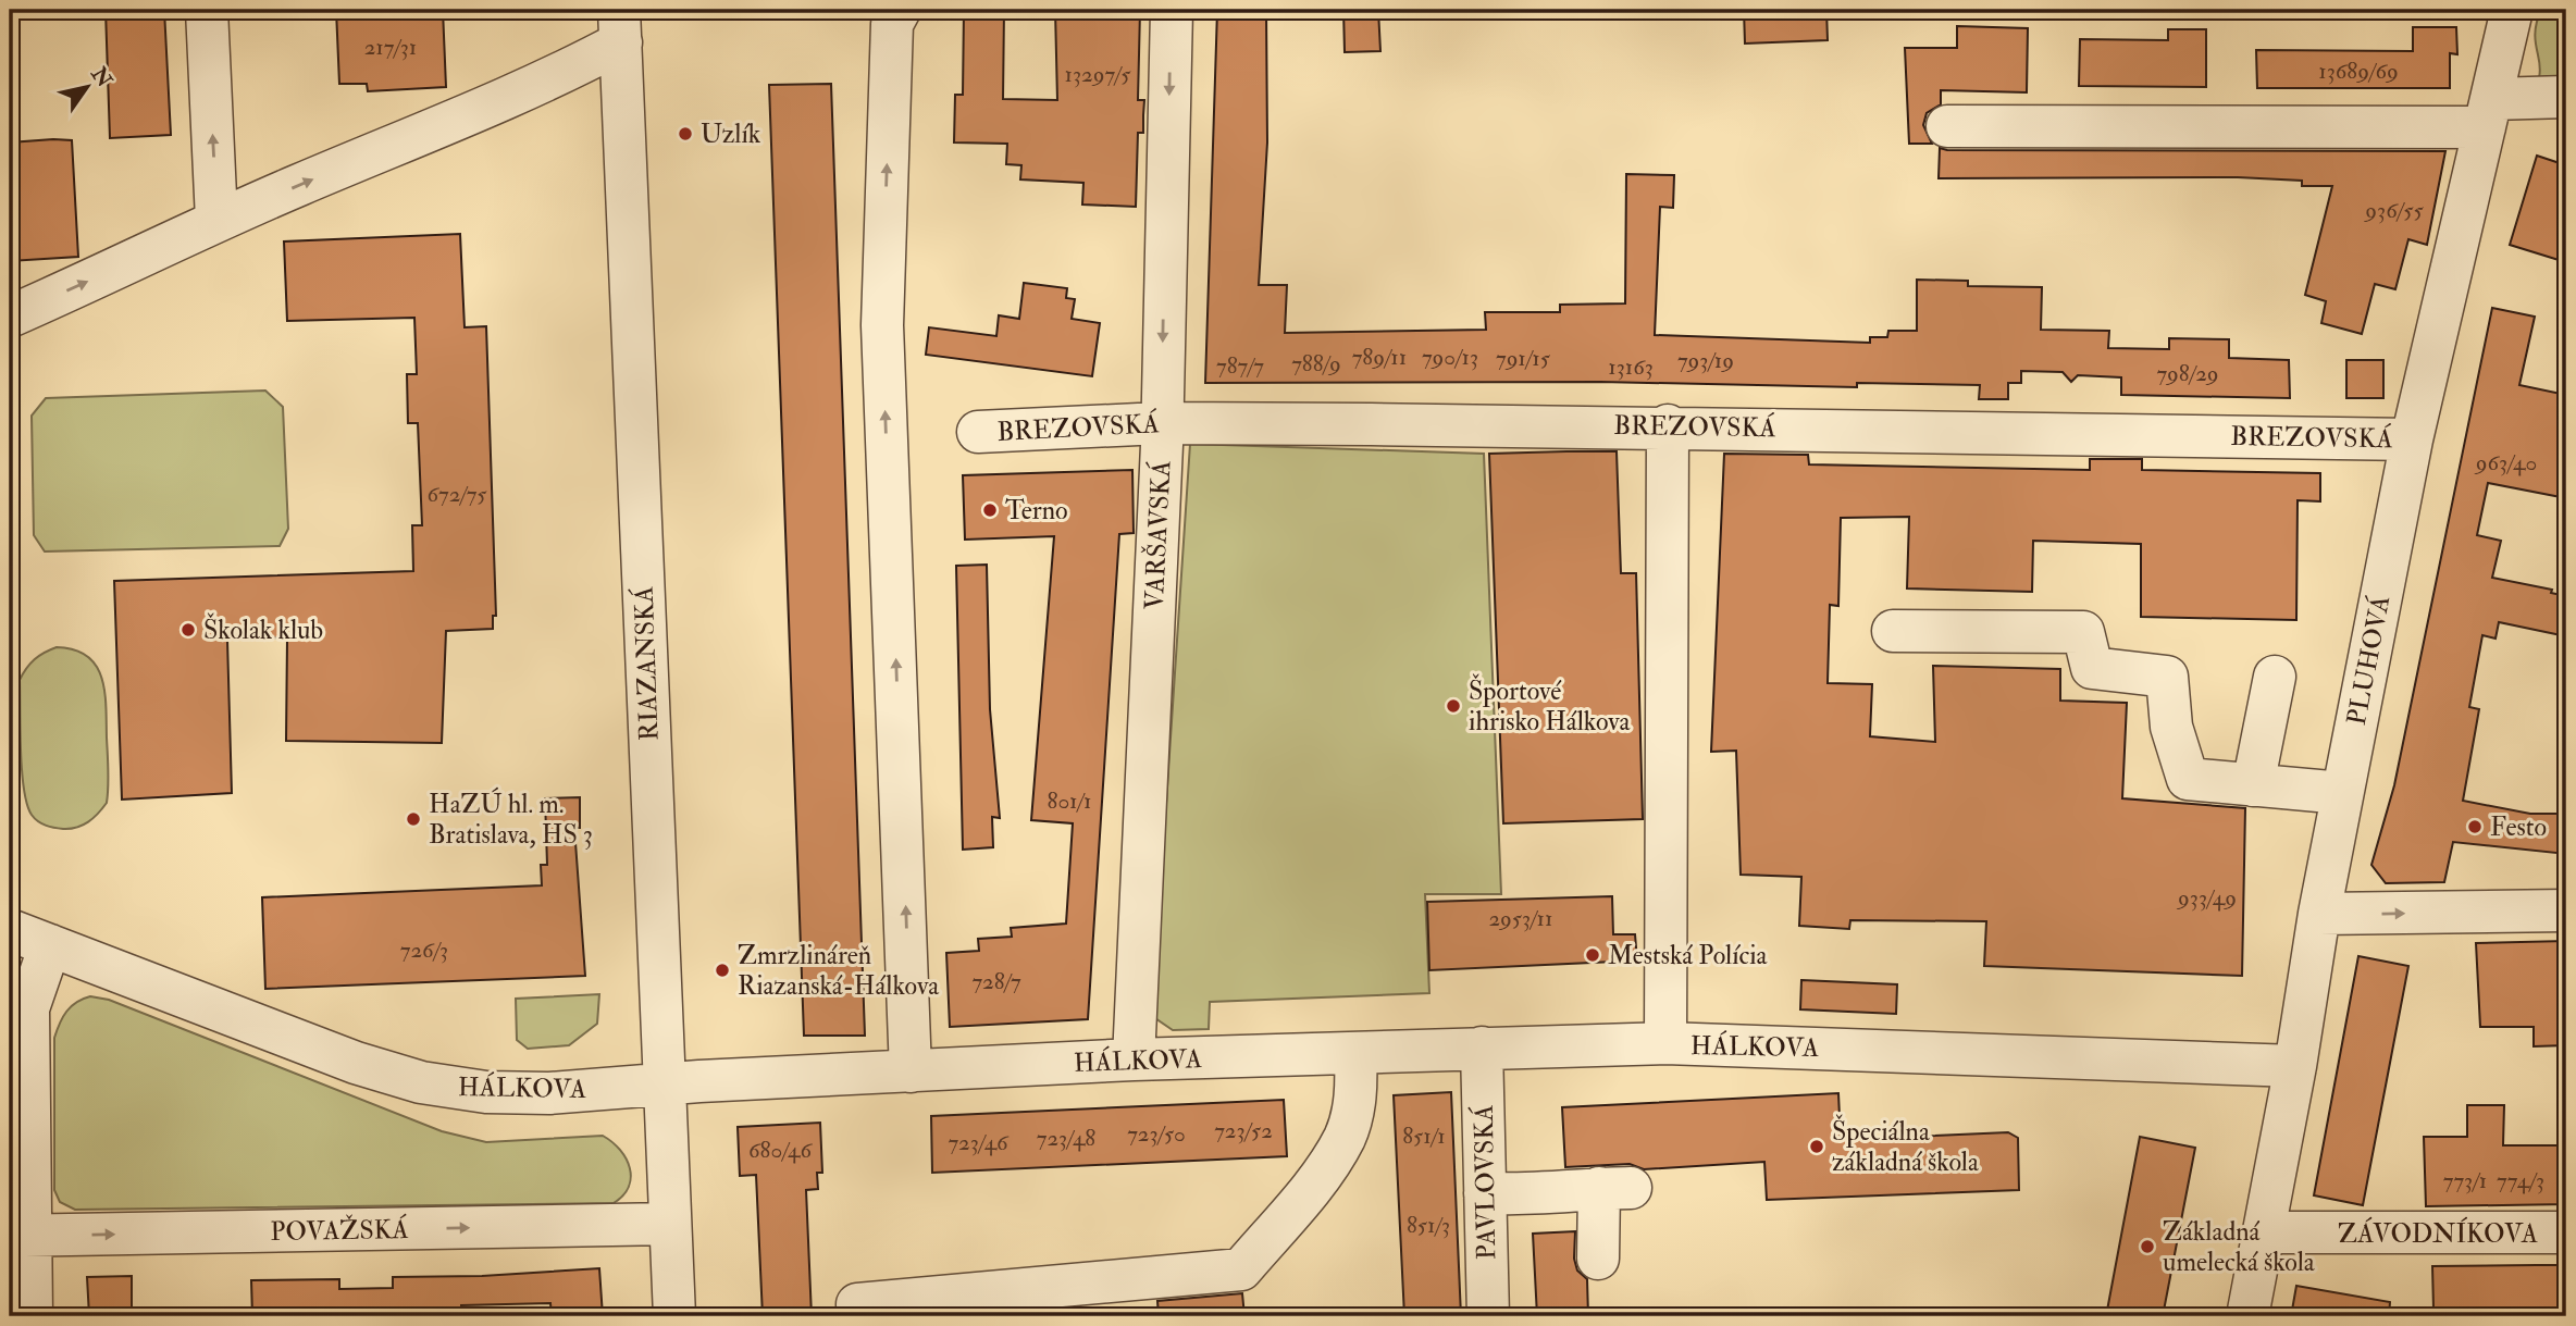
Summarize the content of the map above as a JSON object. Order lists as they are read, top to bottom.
{
  "streets": {
    "street": [
      "BREZOVSKÁ",
      "VARŠAVSKÁ",
      "PLUHOVÁ",
      "RIAZANSKÁ",
      "HÁLKOVA",
      "PAVLOVSKÁ",
      "POVAŽSKÁ",
      "ZÁVODNÍKOVA"
    ]
  },
  "crossings": [
    ["BREZOVSKÁ", "VARŠAVSKÁ"],
    ["BREZOVSKÁ", "PLUHOVÁ"],
    ["VARŠAVSKÁ", "HÁLKOVA"],
    ["PLUHOVÁ", "HÁLKOVA"],
    ["PLUHOVÁ", "ZÁVODNÍKOVA"],
    ["RIAZANSKÁ", "HÁLKOVA"],
    ["RIAZANSKÁ", "POVAŽSKÁ"],
    ["HÁLKOVA", "PAVLOVSKÁ"]
  ],
  "one_way": ["POVAŽSKÁ"],
  "places": [
    "Uzlík",
    "Terno",
    "Školak klub",
    "Športové ihrisko Hálkova",
    "HaZÚ hl. m. Bratislava, HS 3",
    "Festo",
    "Mestská Polícia",
    "Zmrzlináreň Riazanská-Hálkova",
    "Špeciálna základná škola",
    "Základná umelecká škola"
  ],
  "house_numbers": [
    "217/31",
    "13689/69",
    "13297/5",
    "936/55",
    "789/11",
    "790/13",
    "791/15",
    "793/19",
    "788/9",
    "787/7",
    "13163",
    "798/29",
    "963/40",
    "672/75",
    "801/1",
    "933/49",
    "2953/11",
    "726/3",
    "728/7",
    "723/52",
    "723/50",
    "851/1",
    "723/48",
    "723/46",
    "680/46",
    "773/1",
    "774/3",
    "851/3"
  ],
  "north": "top right"
}
